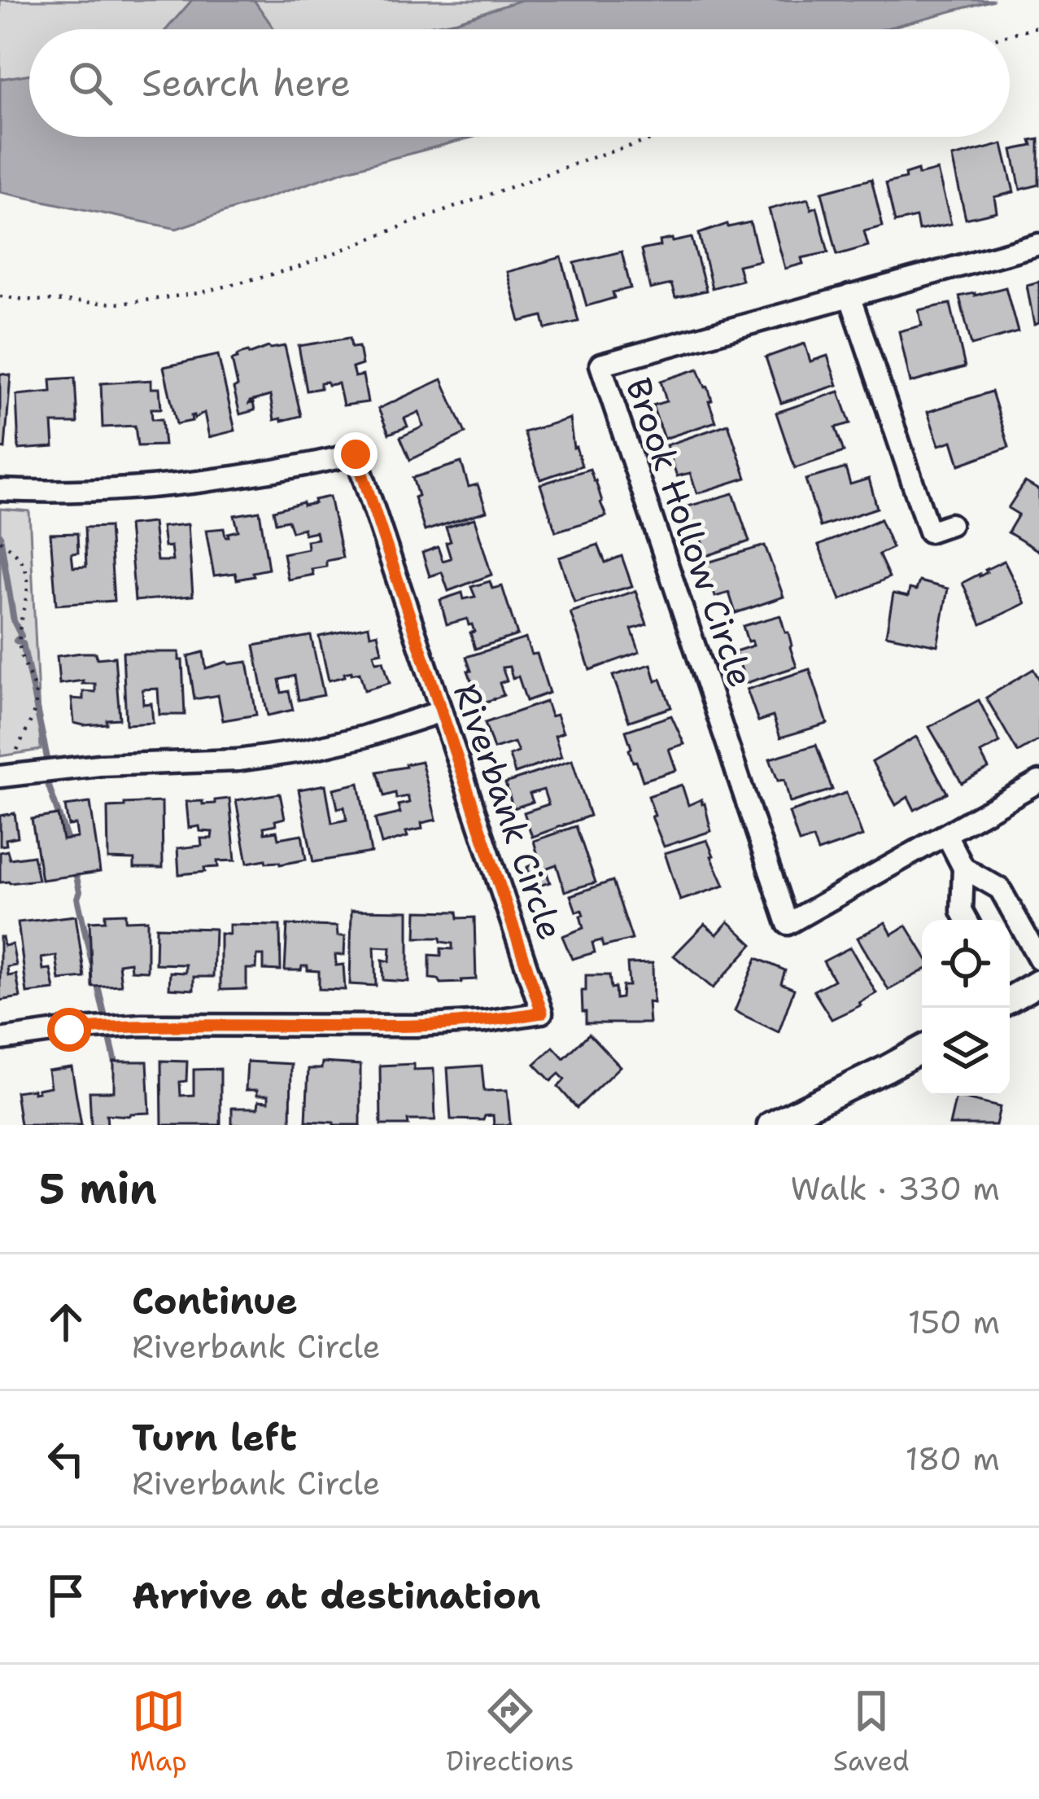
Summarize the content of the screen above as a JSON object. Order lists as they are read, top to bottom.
{
  "streets": {
    "street": ["Brook Hollow Circle", "Riverbank Circle"]
  },
  "page": {
    "search": "Search here",
    "heading": ["5 min", "Walk · 330 m"],
    "list": [
      ["Continue", "Riverbank Circle", "150 m"],
      ["Turn left", "Riverbank Circle", "180 m"],
      "Arrive at destination"
    ],
    "nav": ["Map", "Directions", "Saved"]
  }
}
